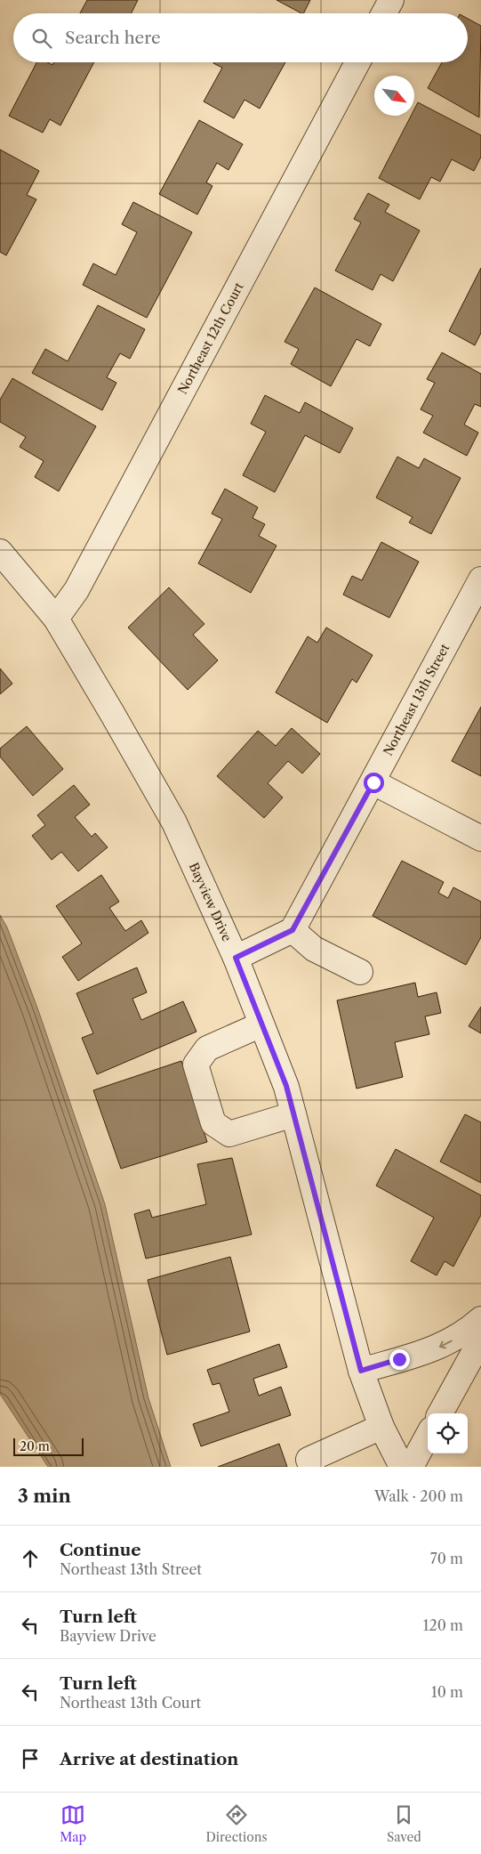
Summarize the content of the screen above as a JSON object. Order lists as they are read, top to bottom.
{
  "streets": {
    "street": ["Northeast 12th Court", "Northeast 13th Street", "Bayview Drive"]
  },
  "crossings": [
    ["Northeast 12th Court", "Bayview Drive"]
  ],
  "scale_bar": "20 m",
  "north": "bottom right",
  "page": {
    "search": "Search here",
    "scale": "20 m",
    "heading": ["3 min", "Walk · 200 m"],
    "list": [
      ["Continue", "Northeast 13th Street", "70 m"],
      ["Turn left", "Bayview Drive", "120 m"],
      ["Turn left", "Northeast 13th Court", "10 m"],
      "Arrive at destination"
    ],
    "nav": ["Map", "Directions", "Saved"]
  }
}
